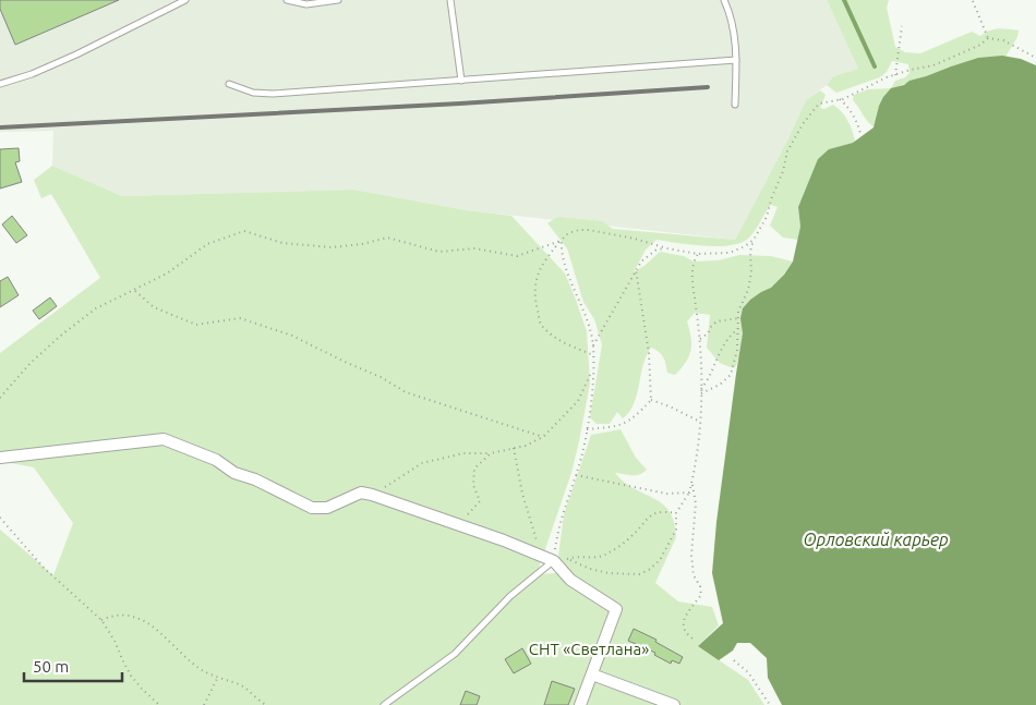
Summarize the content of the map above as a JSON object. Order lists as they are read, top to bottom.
{
  "water": ["Орловский карьер"],
  "parks": ["СНТ «Светлана»"],
  "scale_bar": "50 m"
}
